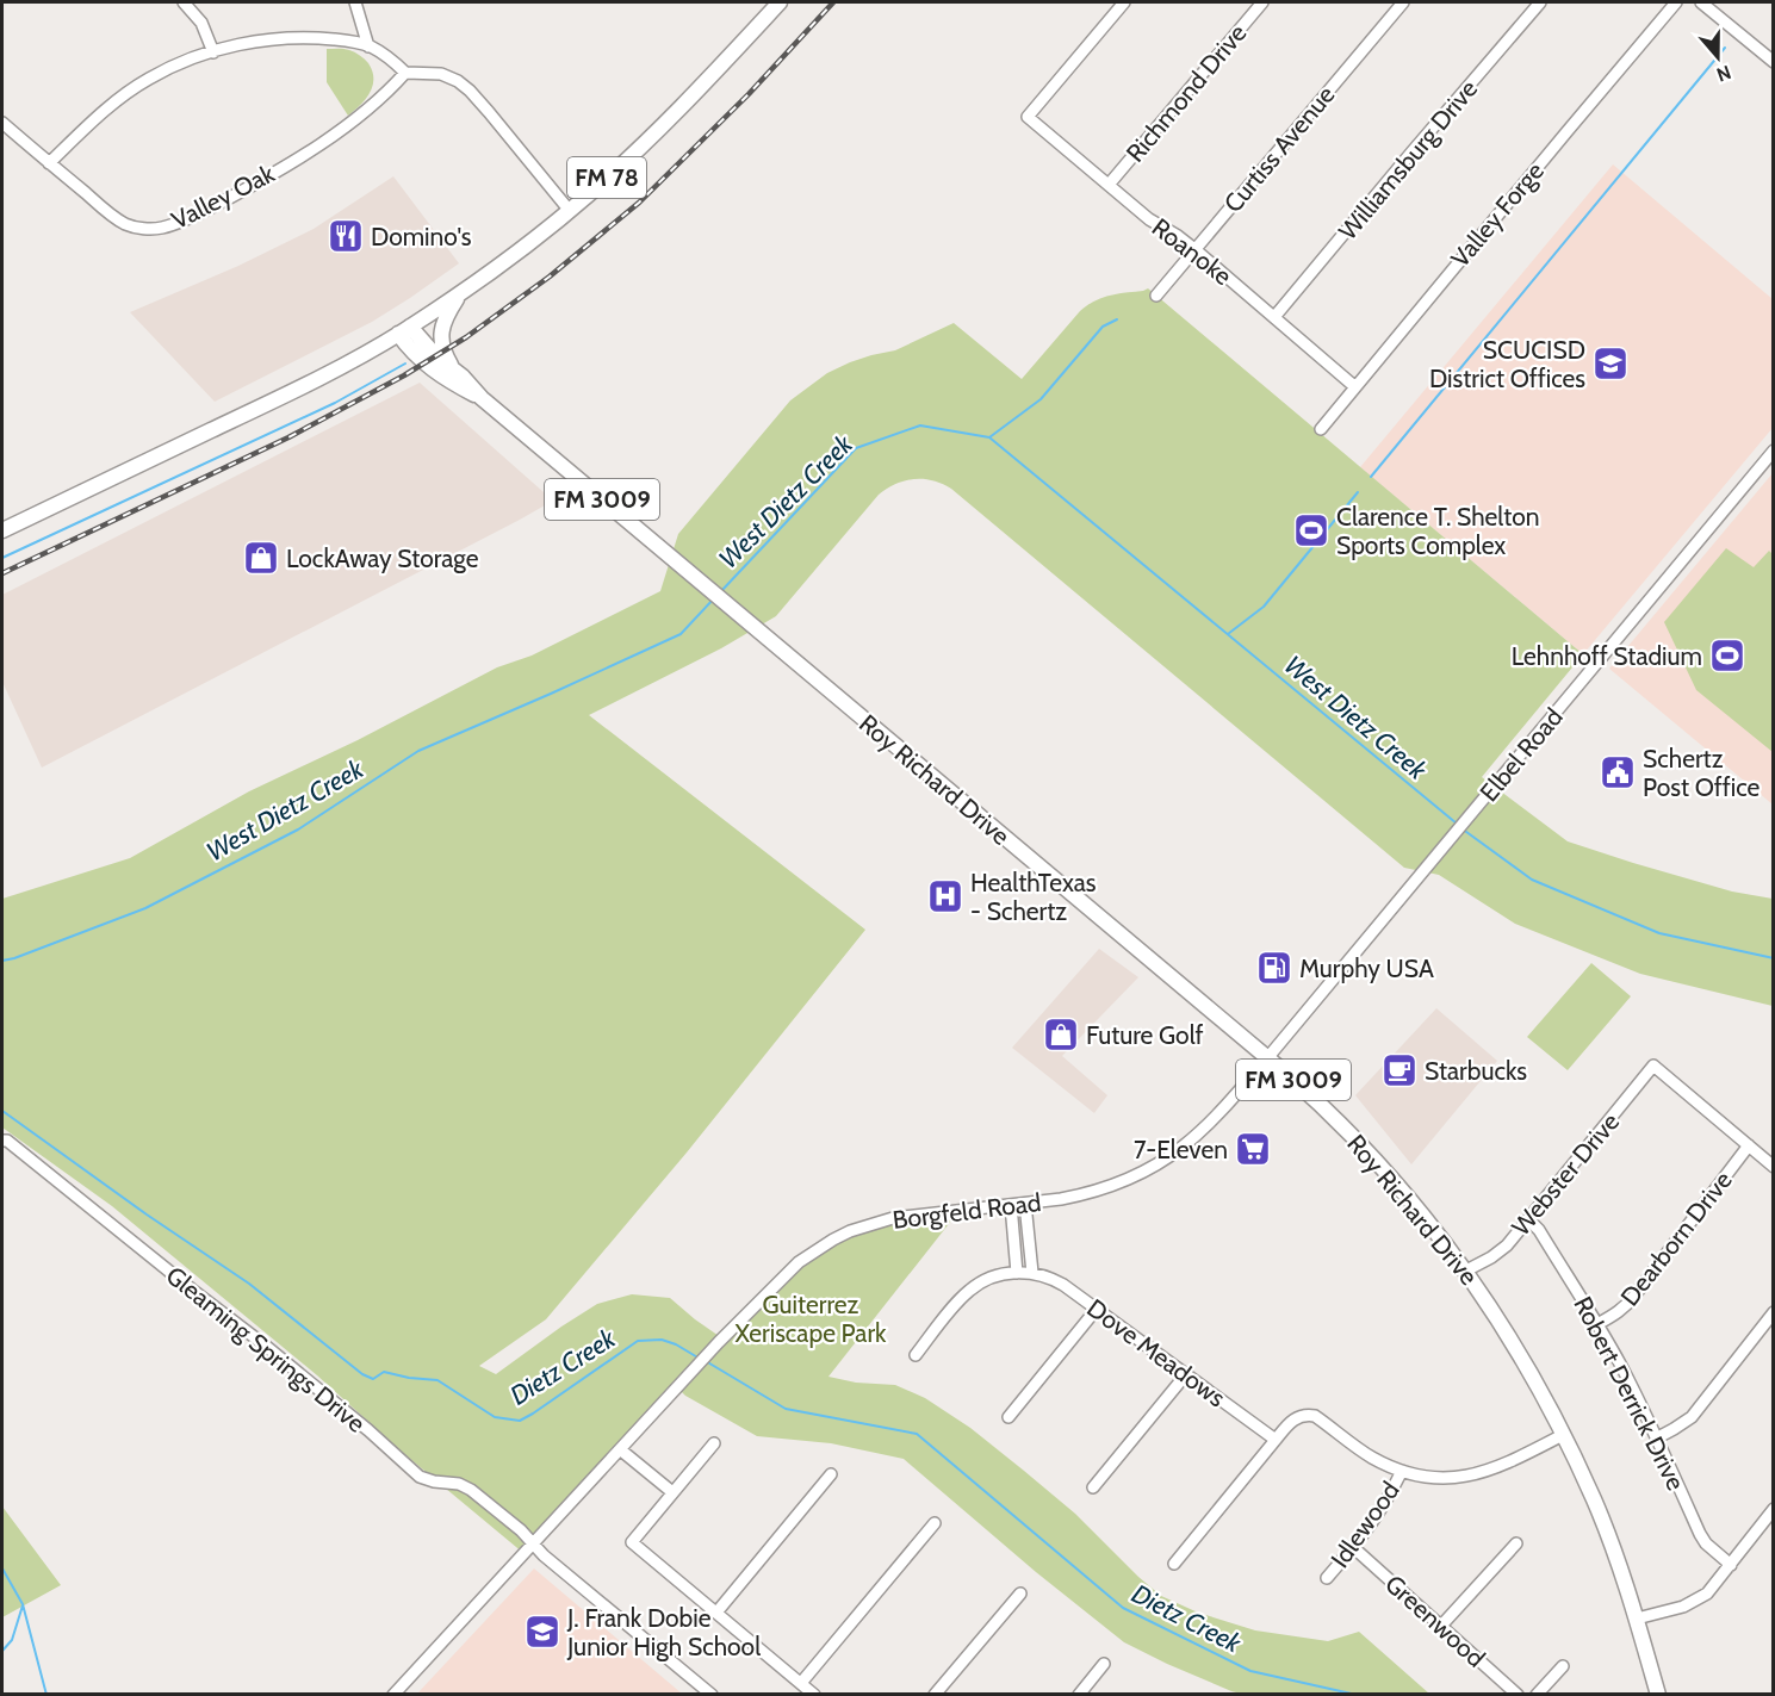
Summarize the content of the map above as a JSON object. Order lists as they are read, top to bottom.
{
  "streets": {
    "main road": ["FM 78", "FM 3009", "Roy Richard Drive"],
    "street": [
      "Richmond Drive",
      "Curtiss Avenue",
      "Williamsburg Drive",
      "Valley Oak",
      "Valley Forge",
      "Roanoke",
      "Elbel Road",
      "Webster Drive",
      "Borgfeld Road",
      "Dearborn Drive",
      "Gleaming Springs Drive",
      "Dove Meadows",
      "Robert Derrick Drive",
      "Idlewood",
      "Greenwood"
    ]
  },
  "crossings": [
    ["Richmond Drive", "Roanoke"],
    ["Curtiss Avenue", "Roanoke"],
    ["Williamsburg Drive", "Roanoke"],
    ["FM 78", "Roy Richard Drive"],
    ["Valley Forge", "Roanoke"],
    ["Elbel Road", "Roy Richard Drive"],
    ["Elbel Road", "Borgfeld Road"],
    ["Roy Richard Drive", "Webster Drive"],
    ["Roy Richard Drive", "Borgfeld Road"],
    ["Webster Drive", "Dearborn Drive"],
    ["Webster Drive", "Robert Derrick Drive"],
    ["Borgfeld Road", "Gleaming Springs Drive"],
    ["Dearborn Drive", "Robert Derrick Drive"],
    ["Idlewood", "Greenwood"]
  ],
  "water": ["West Dietz Creek", "Dietz Creek"],
  "parks": ["Guiterrez Xeriscape Park"],
  "places": {
    "restaurant": ["Domino's"],
    "school or university": ["SCUCISD District Offices", "J. Frank Dobie Junior High School"],
    "sports": ["Clarence T. Shelton Sports Complex", "Lehnhoff Stadium"],
    "shop": ["LockAway Storage", "Future Golf"],
    "public building": ["Schertz Post Office"],
    "hospital": ["HealthTexas - Schertz"],
    "fuel station": ["Murphy USA"],
    "cafe": ["Starbucks"],
    "supermarket": ["7-Eleven"]
  },
  "north": "bottom"
}
